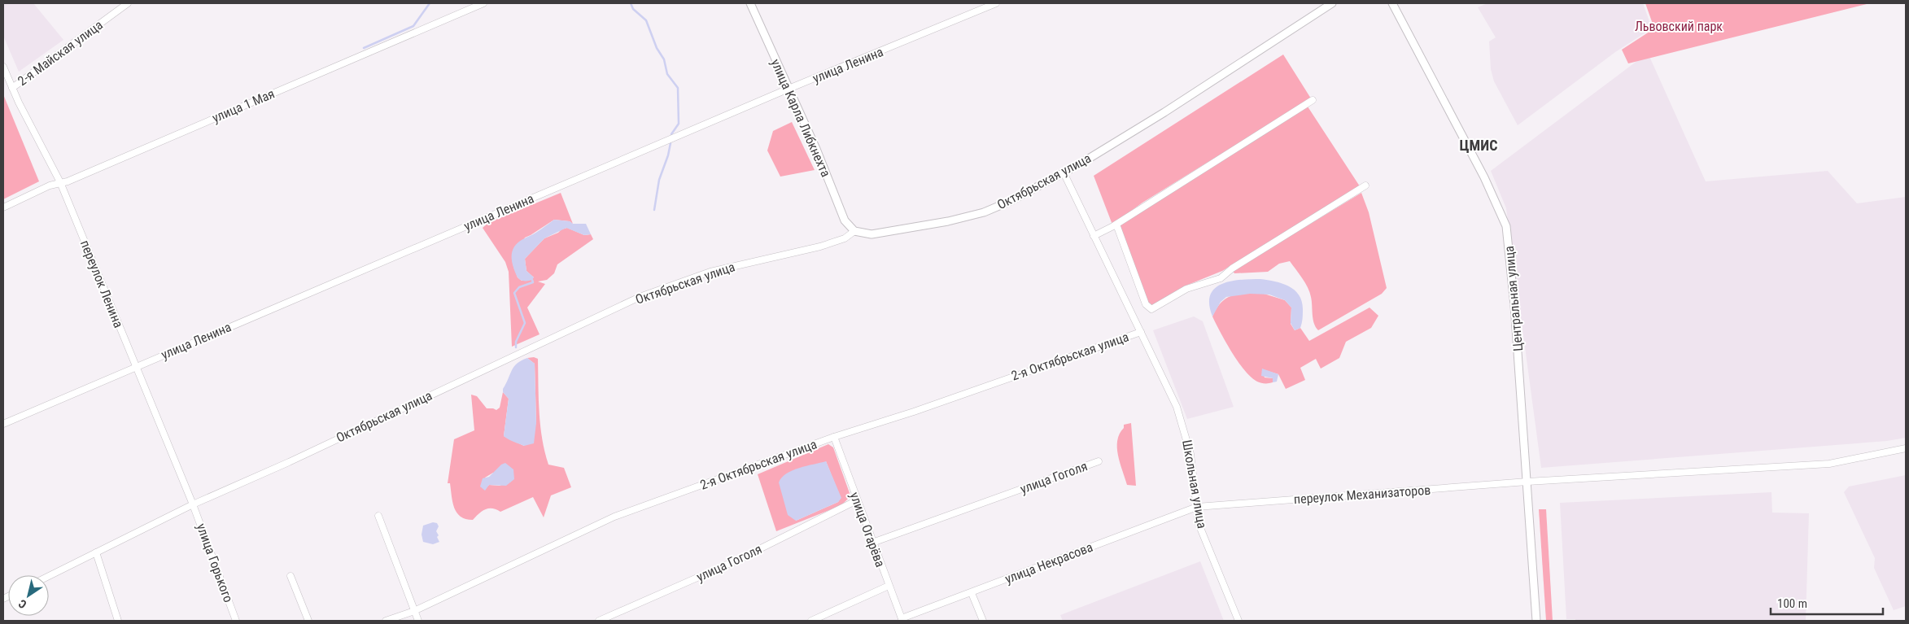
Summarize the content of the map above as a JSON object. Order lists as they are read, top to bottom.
{
  "streets": {
    "street": [
      "2-я Майская улица",
      "улица Ленина",
      "улица 1 Мая",
      "улица Карла Либкнехта",
      "Октябрьская улица",
      "переулок Ленина",
      "Центральная улица",
      "2-я Октябрьская улица",
      "улица Гоголя",
      "Школьная улица",
      "переулок Механизаторов",
      "улица Огарёва",
      "улица Горького",
      "улица Некрасова"
    ]
  },
  "crossings": [
    ["2-я Майская улица", "переулок Ленина"],
    ["улица Ленина", "улица Карла Либкнехта"],
    ["улица Ленина", "переулок Ленина"],
    ["улица 1 Мая", "переулок Ленина"],
    ["улица Карла Либкнехта", "Октябрьская улица"],
    ["Октябрьская улица", "переулок Ленина"],
    ["Октябрьская улица", "Школьная улица"],
    ["Октябрьская улица", "улица Горького"],
    ["переулок Ленина", "улица Горького"],
    ["Центральная улица", "переулок Механизаторов"],
    ["2-я Октябрьская улица", "Школьная улица"],
    ["2-я Октябрьская улица", "улица Огарёва"],
    ["улица Гоголя", "улица Огарёва"],
    ["Школьная улица", "переулок Механизаторов"],
    ["Школьная улица", "улица Некрасова"],
    ["переулок Механизаторов", "улица Некрасова"],
    ["улица Огарёва", "улица Некрасова"]
  ],
  "districts": ["ЦМИС"],
  "parks": ["Львовский парк"],
  "scale_bar": "100 m",
  "north": "bottom left"
}
